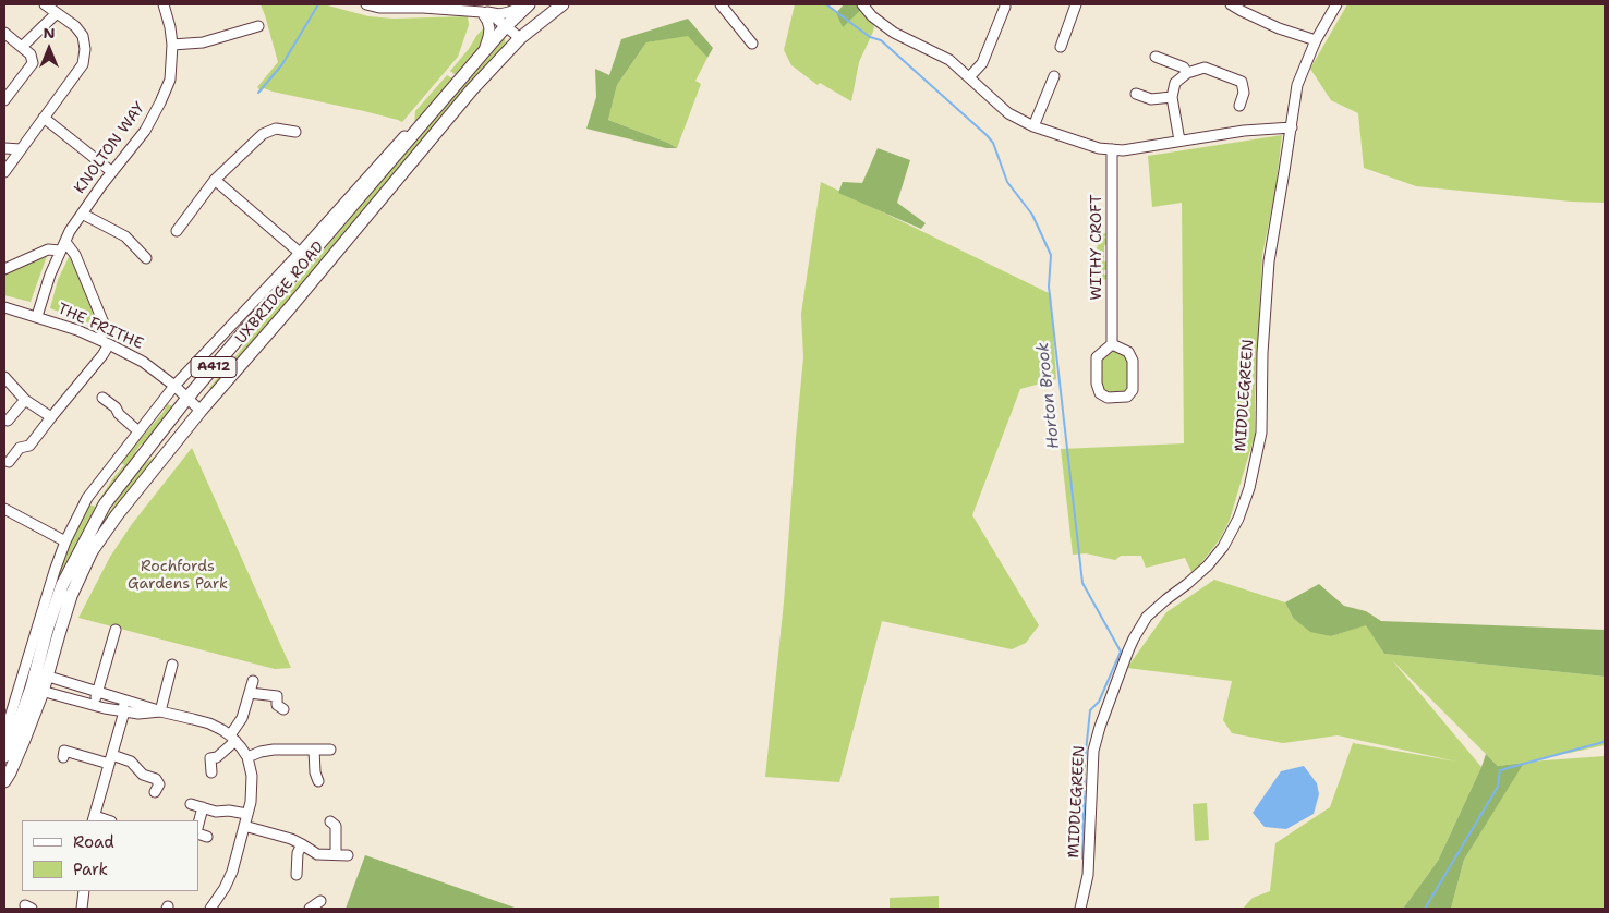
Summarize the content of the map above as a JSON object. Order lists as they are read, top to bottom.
{
  "streets": {
    "main road": ["UXBRIDGE ROAD", "A412"],
    "street": [
      "KNOLTON WAY",
      "WITHY CROFT",
      "THE FRITHE",
      "MIDDLEGREEN"
    ]
  },
  "crossings": [
    ["KNOLTON WAY", "THE FRITHE"],
    ["UXBRIDGE ROAD", "THE FRITHE"]
  ],
  "water": ["Horton Brook"],
  "parks": ["Rochfords Gardens Park"],
  "legend": ["Road", "Park"],
  "north": "top"
}
